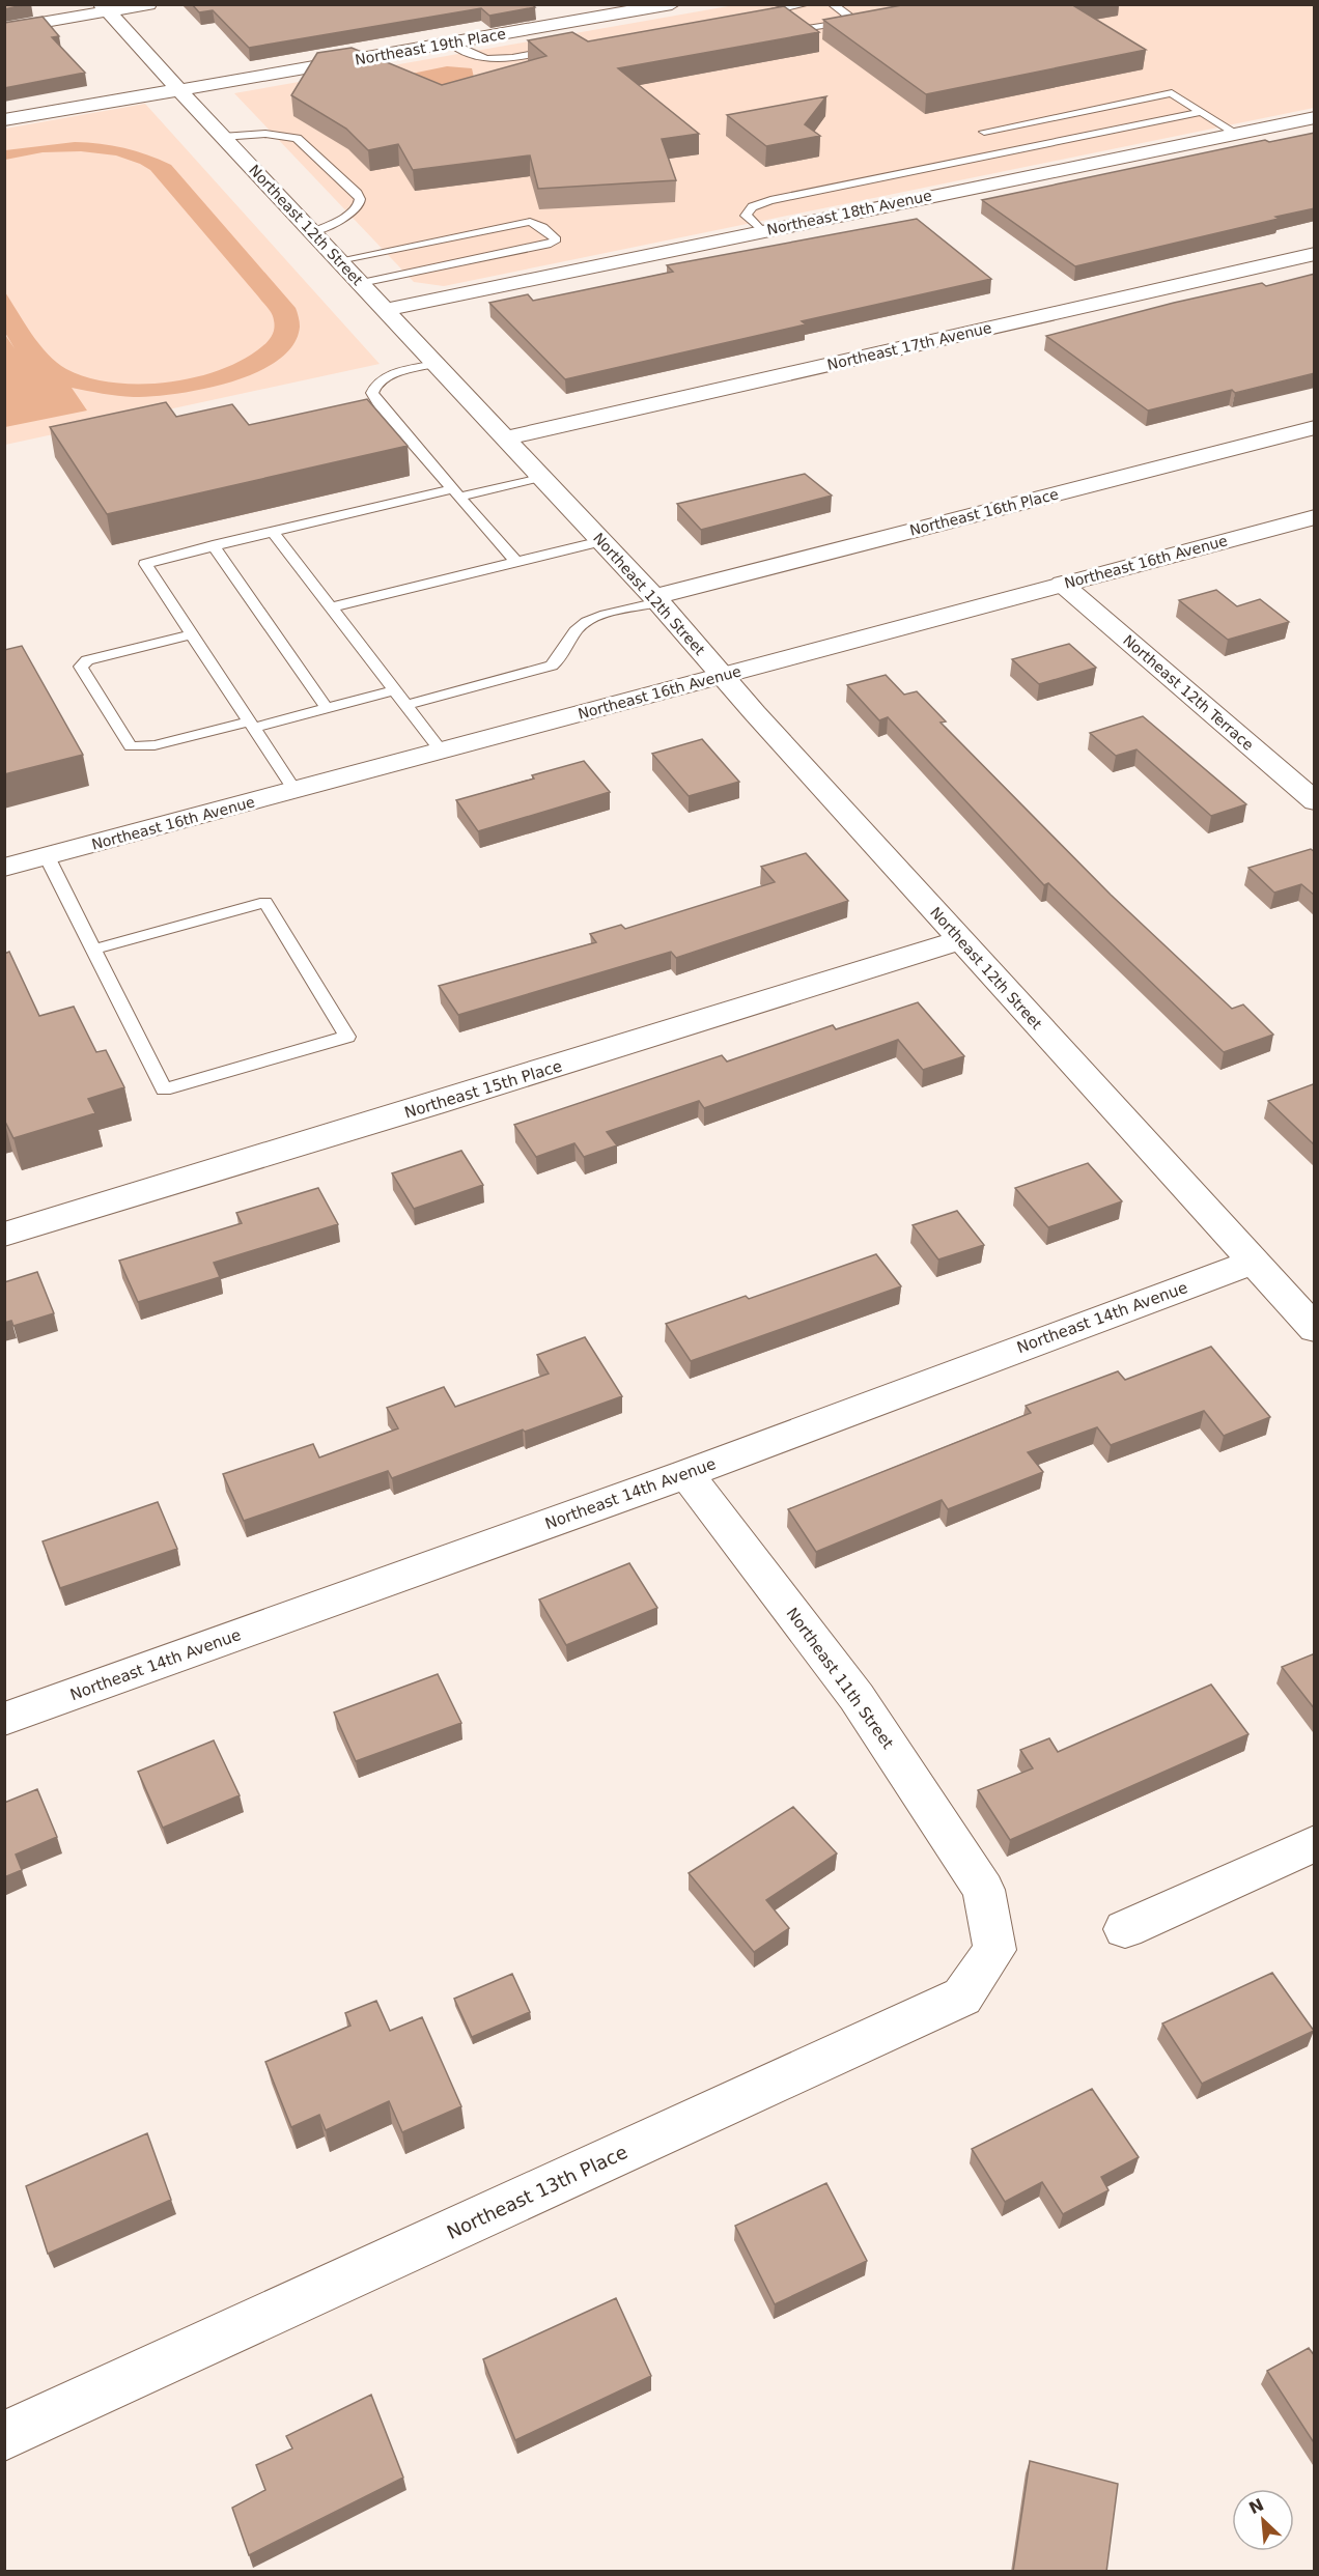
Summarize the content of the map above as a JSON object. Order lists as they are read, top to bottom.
{
  "streets": {
    "street": [
      "Northeast 19th Place",
      "Northeast 18th Avenue",
      "Northeast 12th Street",
      "Northeast 17th Avenue",
      "Northeast 16th Place",
      "Northeast 16th Avenue",
      "Northeast 12th Terrace",
      "Northeast 15th Place",
      "Northeast 14th Avenue",
      "Northeast 11th Street",
      "Northeast 13th Place"
    ]
  },
  "crossings": [
    ["Northeast 19th Place", "Northeast 12th Street"],
    ["Northeast 18th Avenue", "Northeast 12th Street"],
    ["Northeast 12th Street", "Northeast 17th Avenue"],
    ["Northeast 12th Street", "Northeast 16th Place"],
    ["Northeast 12th Street", "Northeast 16th Avenue"],
    ["Northeast 12th Street", "Northeast 15th Place"],
    ["Northeast 12th Street", "Northeast 14th Avenue"],
    ["Northeast 16th Avenue", "Northeast 12th Terrace"],
    ["Northeast 14th Avenue", "Northeast 11th Street"],
    ["Northeast 11th Street", "Northeast 13th Place"]
  ],
  "north": "top left"
}
